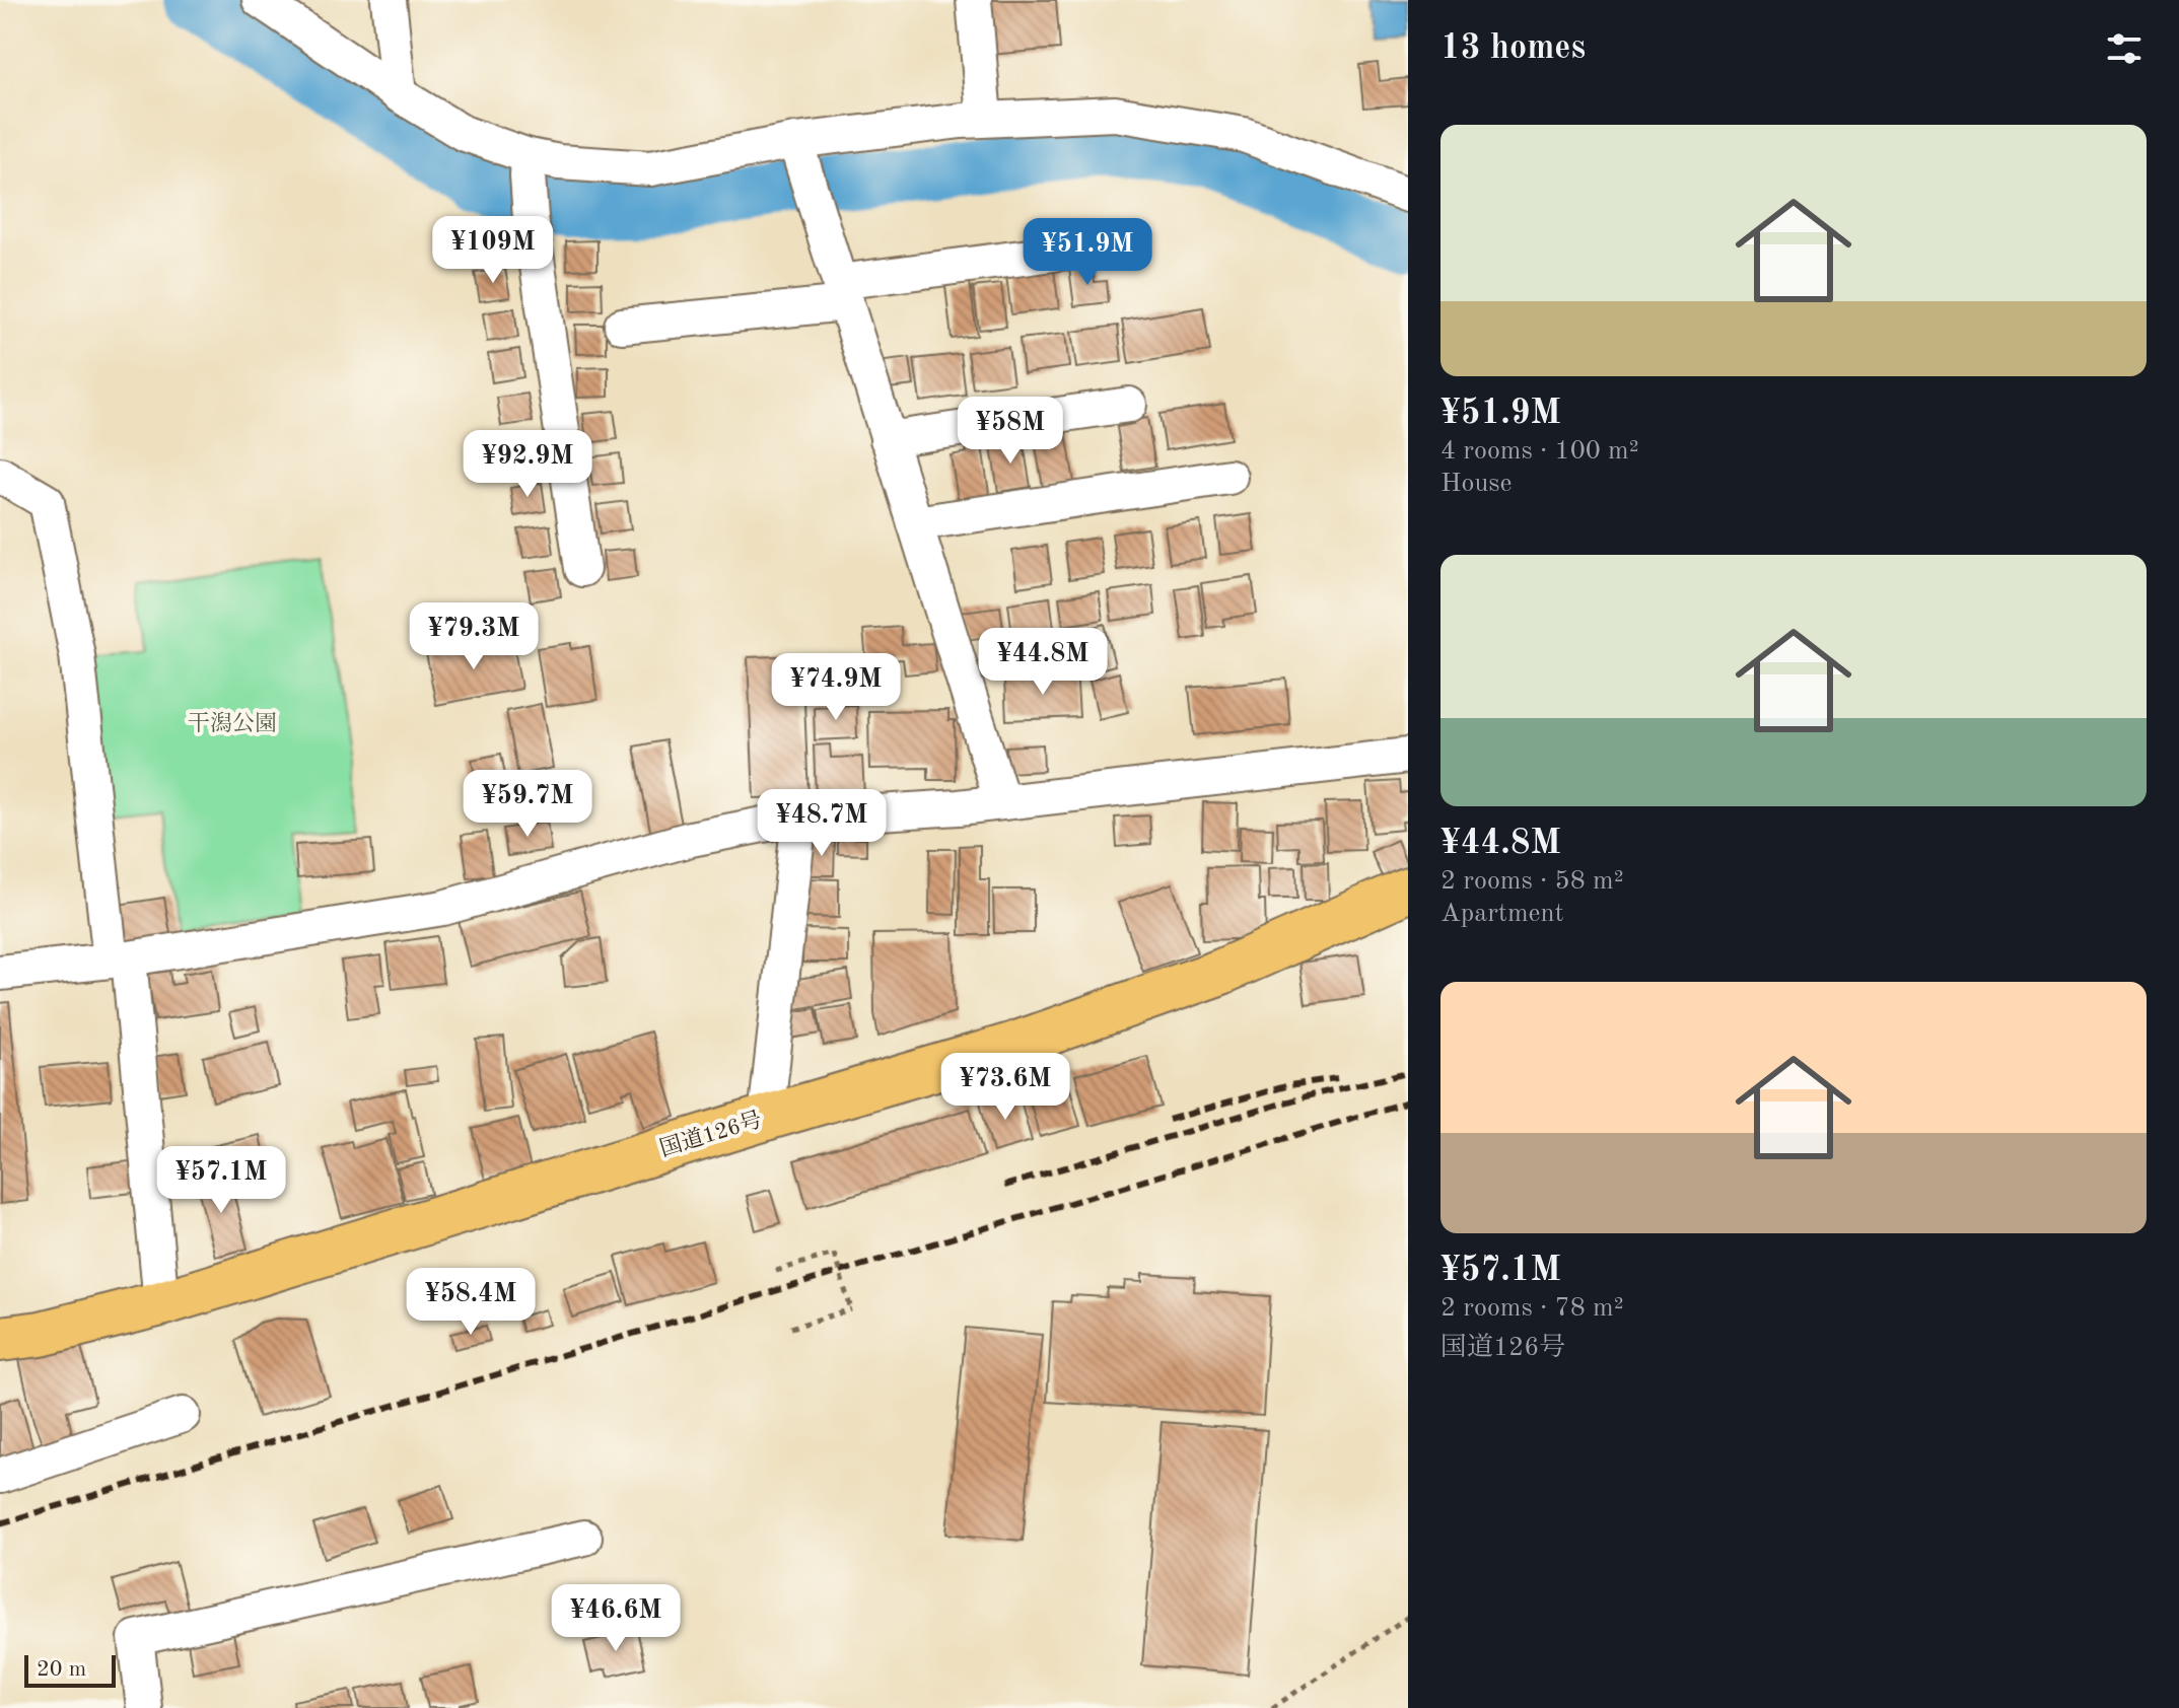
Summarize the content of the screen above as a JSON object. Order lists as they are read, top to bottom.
{
  "streets": {
    "highway": ["国道126号"]
  },
  "parks": ["干潟公園"],
  "scale_bar": "20 m",
  "page": {
    "heading": "13 homes",
    "list": [
      {
        "name": "¥51.9M",
        "note": "4 rooms · 100 m² · House"
      },
      {
        "name": "¥44.8M",
        "note": "2 rooms · 58 m² · Apartment"
      },
      {
        "name": "¥57.1M",
        "note": "2 rooms · 78 m² · 国道126号"
      }
    ],
    "price": [
      "¥109M",
      "¥51.9M",
      "¥58M",
      "¥92.9M",
      "¥79.3M",
      "¥44.8M",
      "¥74.9M",
      "¥59.7M",
      "¥48.7M",
      "¥73.6M",
      "¥57.1M",
      "¥58.4M",
      "¥46.6M"
    ],
    "scale": "20 m"
  }
}
